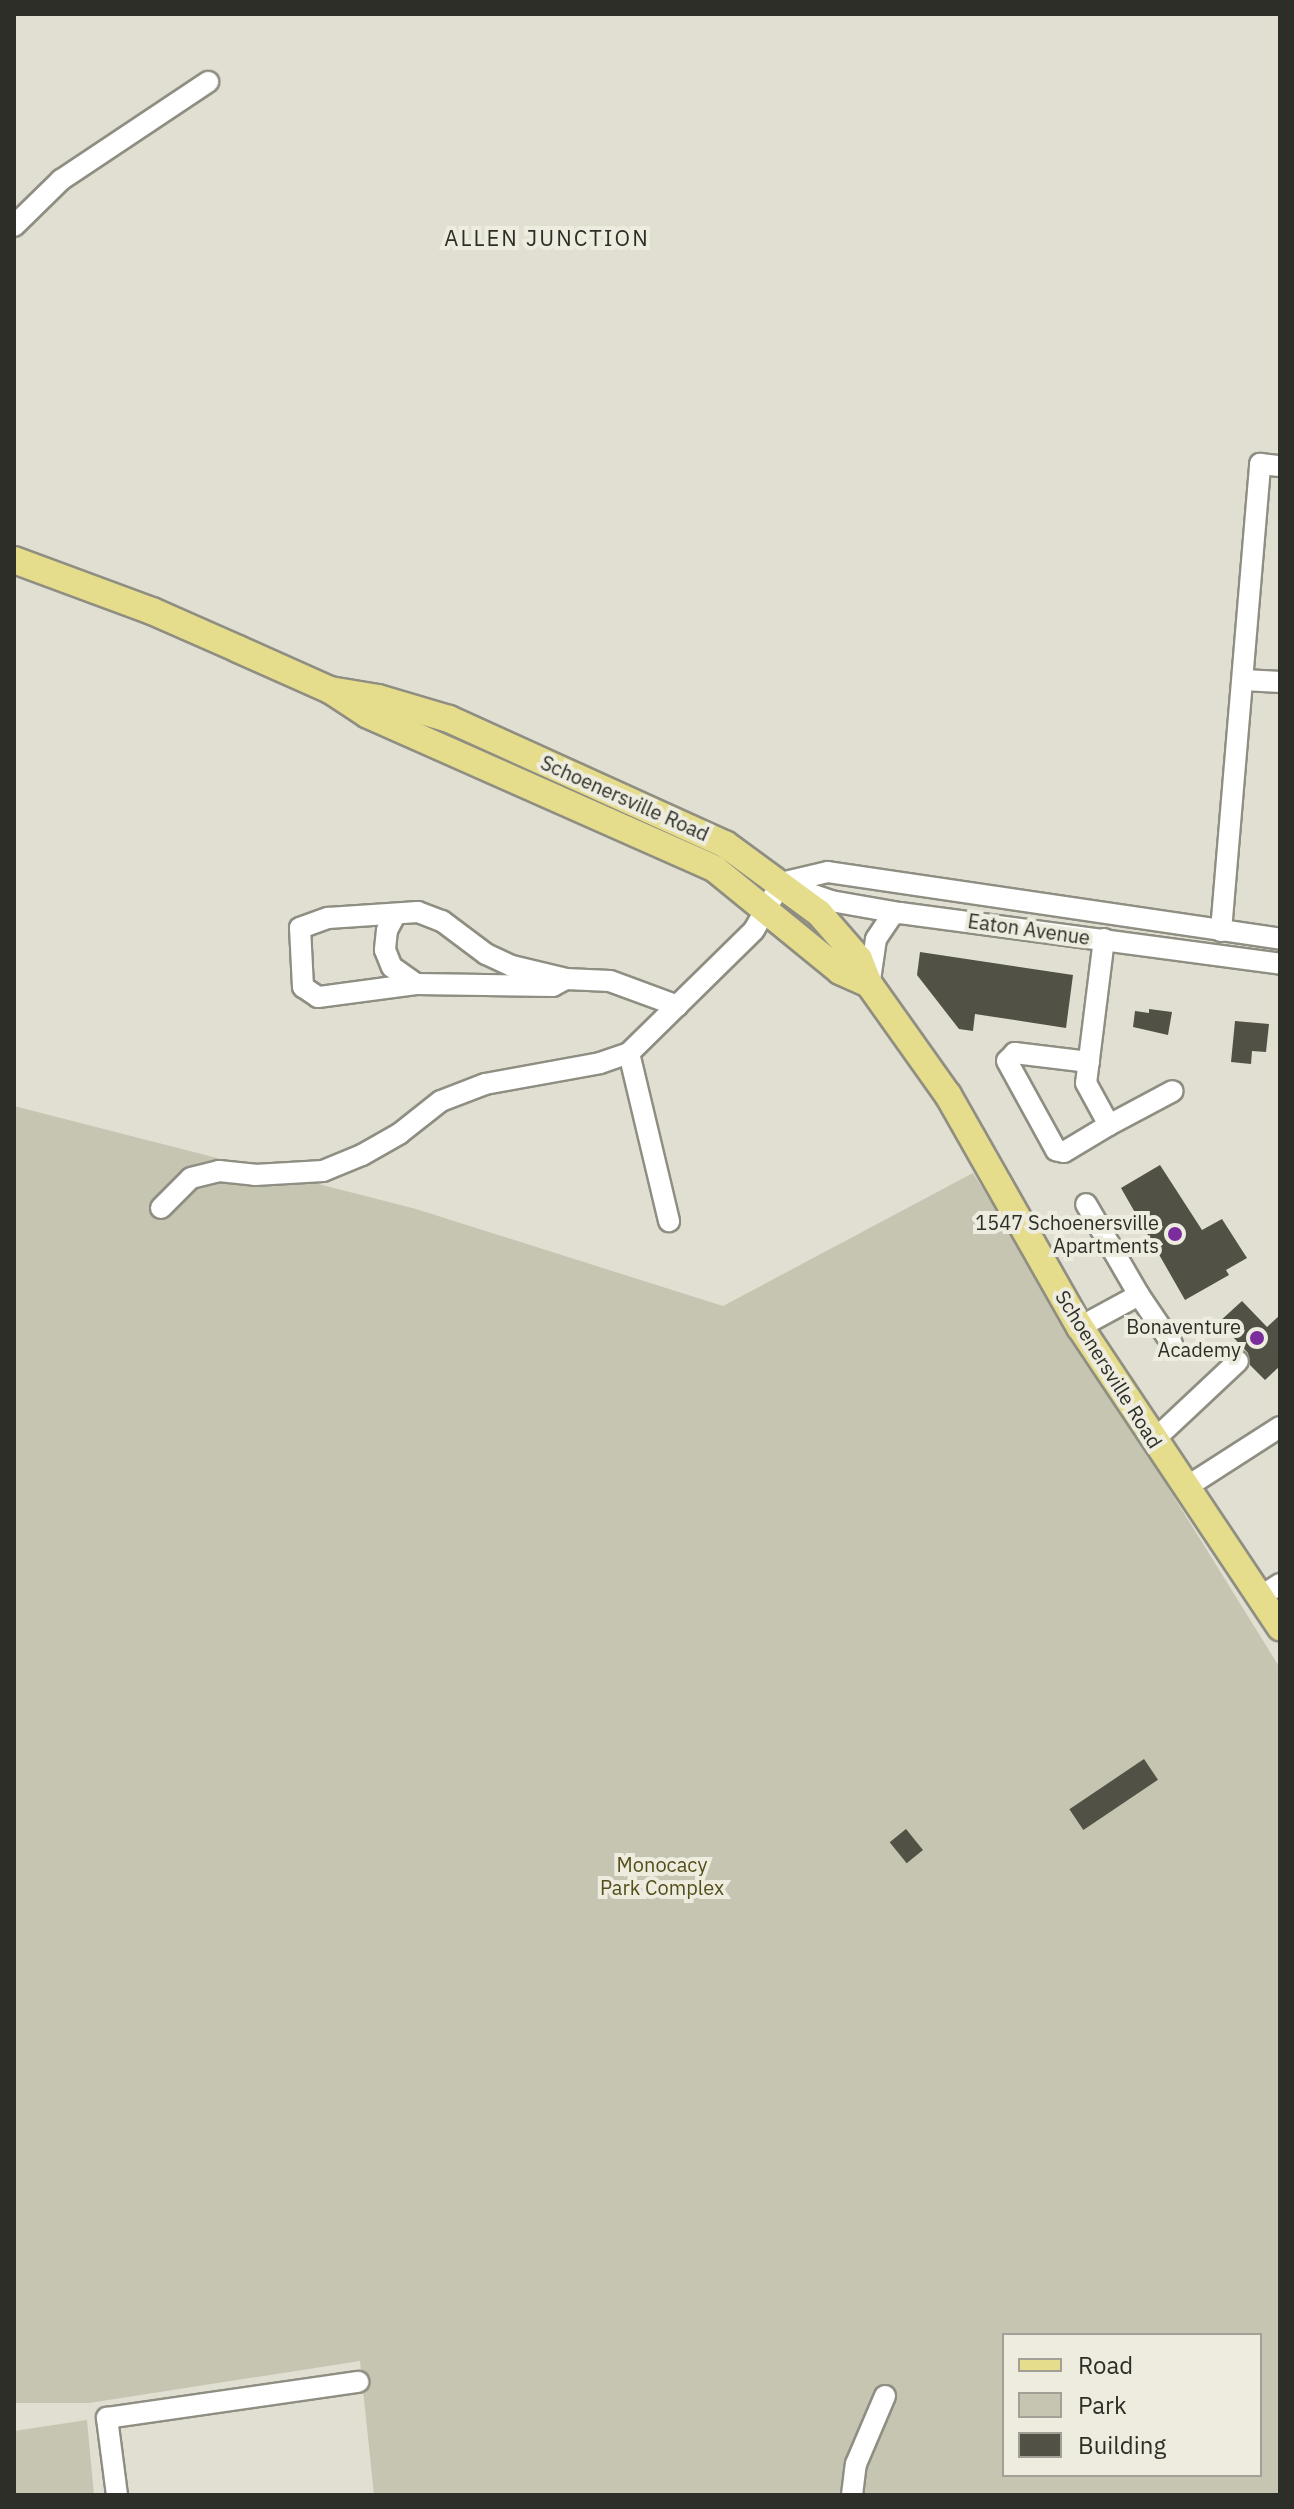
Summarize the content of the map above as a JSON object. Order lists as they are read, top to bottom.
{
  "streets": {
    "main road": ["Schoenersville Road"],
    "street": ["Eaton Avenue"]
  },
  "crossings": [
    ["Schoenersville Road", "Eaton Avenue"]
  ],
  "districts": ["ALLEN JUNCTION"],
  "parks": ["Monocacy Park Complex"],
  "places": ["1547 Schoenersville Apartments", "Bonaventure Academy"],
  "legend": ["Road", "Park", "Building"]
}
